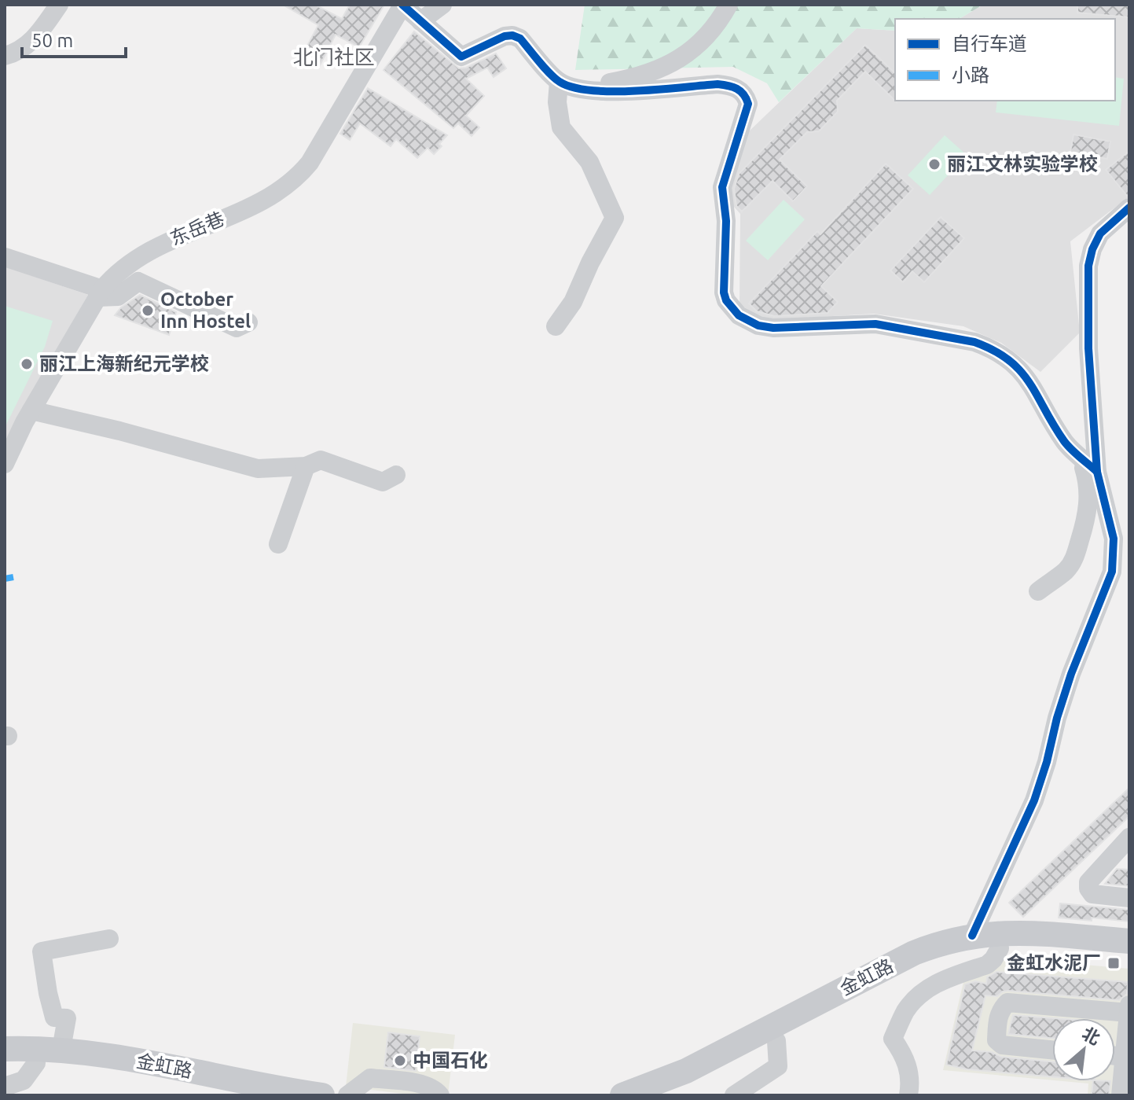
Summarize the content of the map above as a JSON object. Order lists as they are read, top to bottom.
{
  "streets": {
    "main road": ["金虹路"],
    "street": ["东岳巷"]
  },
  "districts": ["北门社区"],
  "places": {
    "other": [
      "丽江文林实验学校",
      "October Inn Hostel",
      "丽江上海新纪元学校",
      "中国石化"
    ],
    "transit": ["金虹水泥厂"]
  },
  "legend": ["自行车道", "小路"],
  "scale_bar": "50 m",
  "north": "top right"
}
